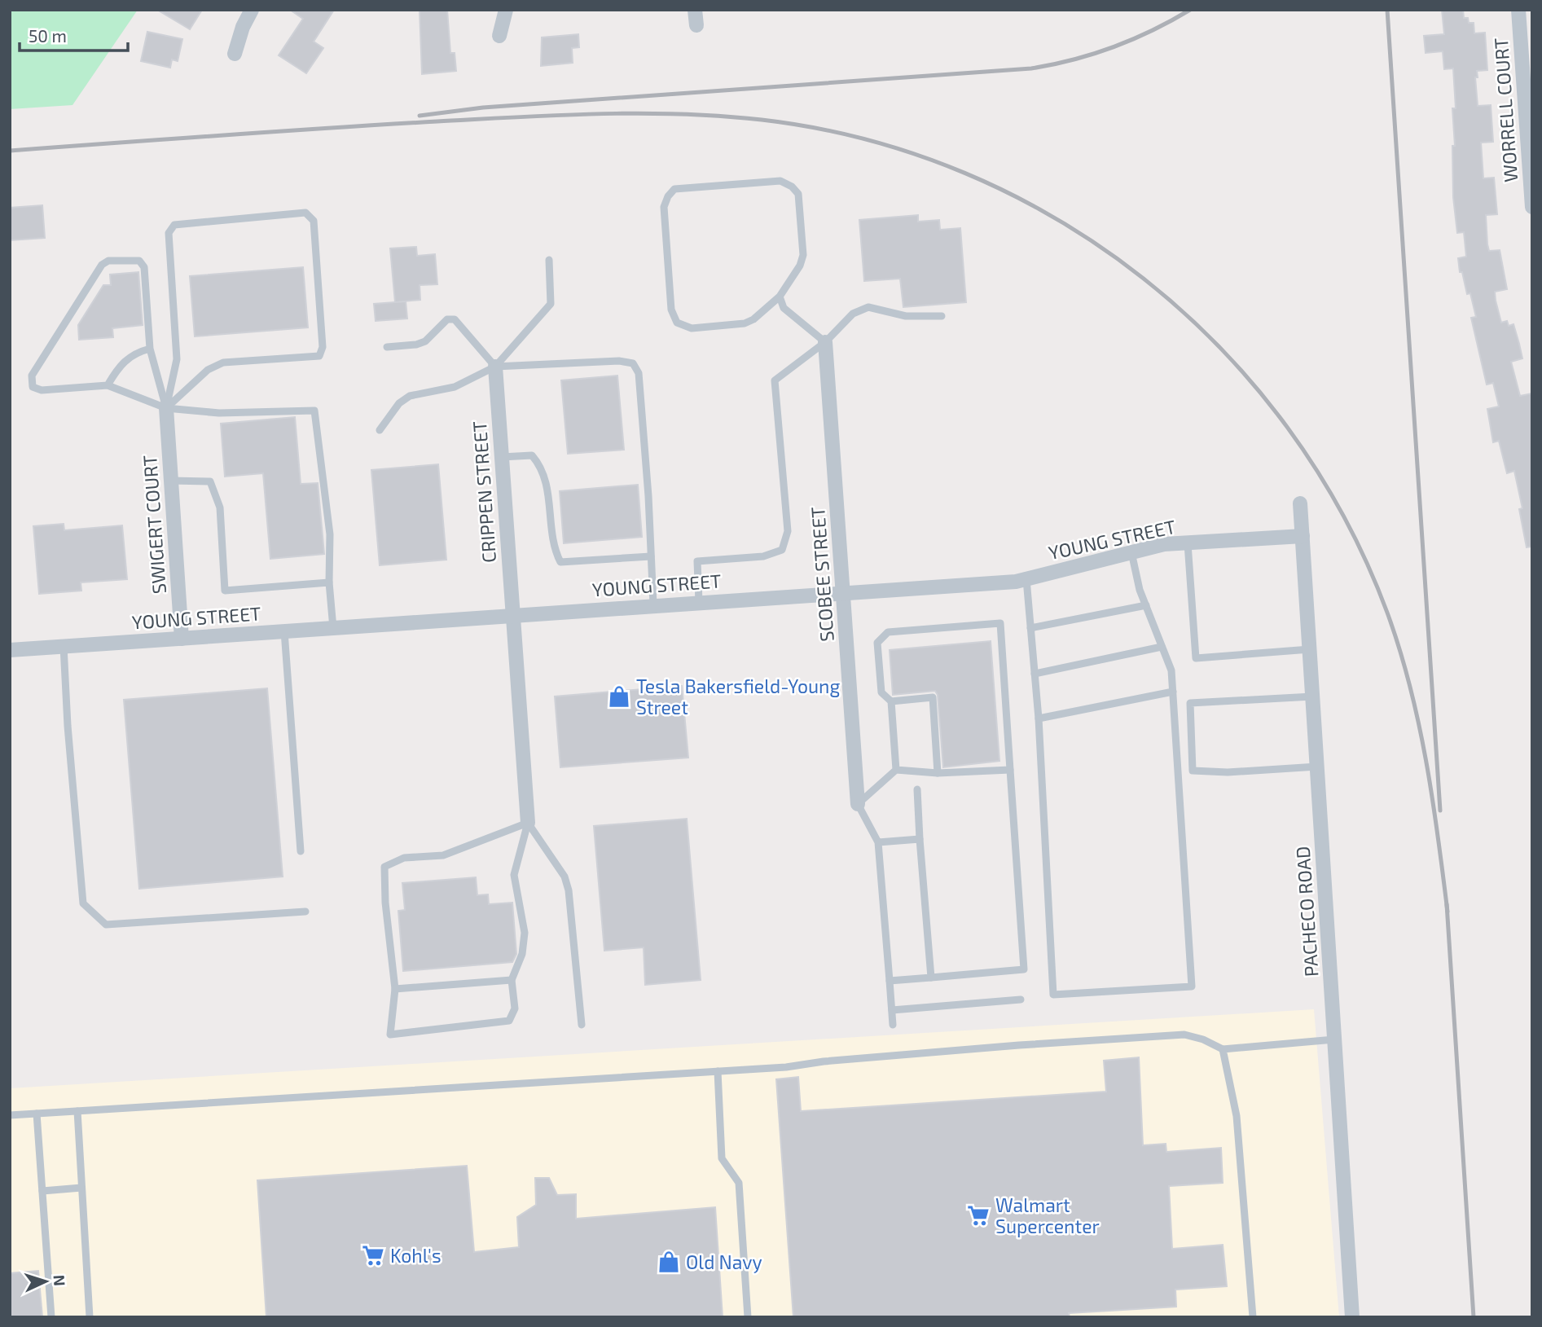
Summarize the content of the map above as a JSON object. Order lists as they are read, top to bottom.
{
  "streets": {
    "street": [
      "WORRELL COURT",
      "CRIPPEN STREET",
      "SWIGERT COURT",
      "YOUNG STREET",
      "SCOBEE STREET",
      "PACHECO ROAD"
    ]
  },
  "crossings": [
    ["CRIPPEN STREET", "YOUNG STREET"],
    ["SWIGERT COURT", "YOUNG STREET"],
    ["YOUNG STREET", "SCOBEE STREET"],
    ["YOUNG STREET", "PACHECO ROAD"]
  ],
  "places": {
    "shop": ["Tesla Bakersfield-Young Street", "Old Navy"],
    "supermarket": ["Walmart Supercenter", "Kohl's"]
  },
  "scale_bar": "50 m",
  "north": "right"
}
